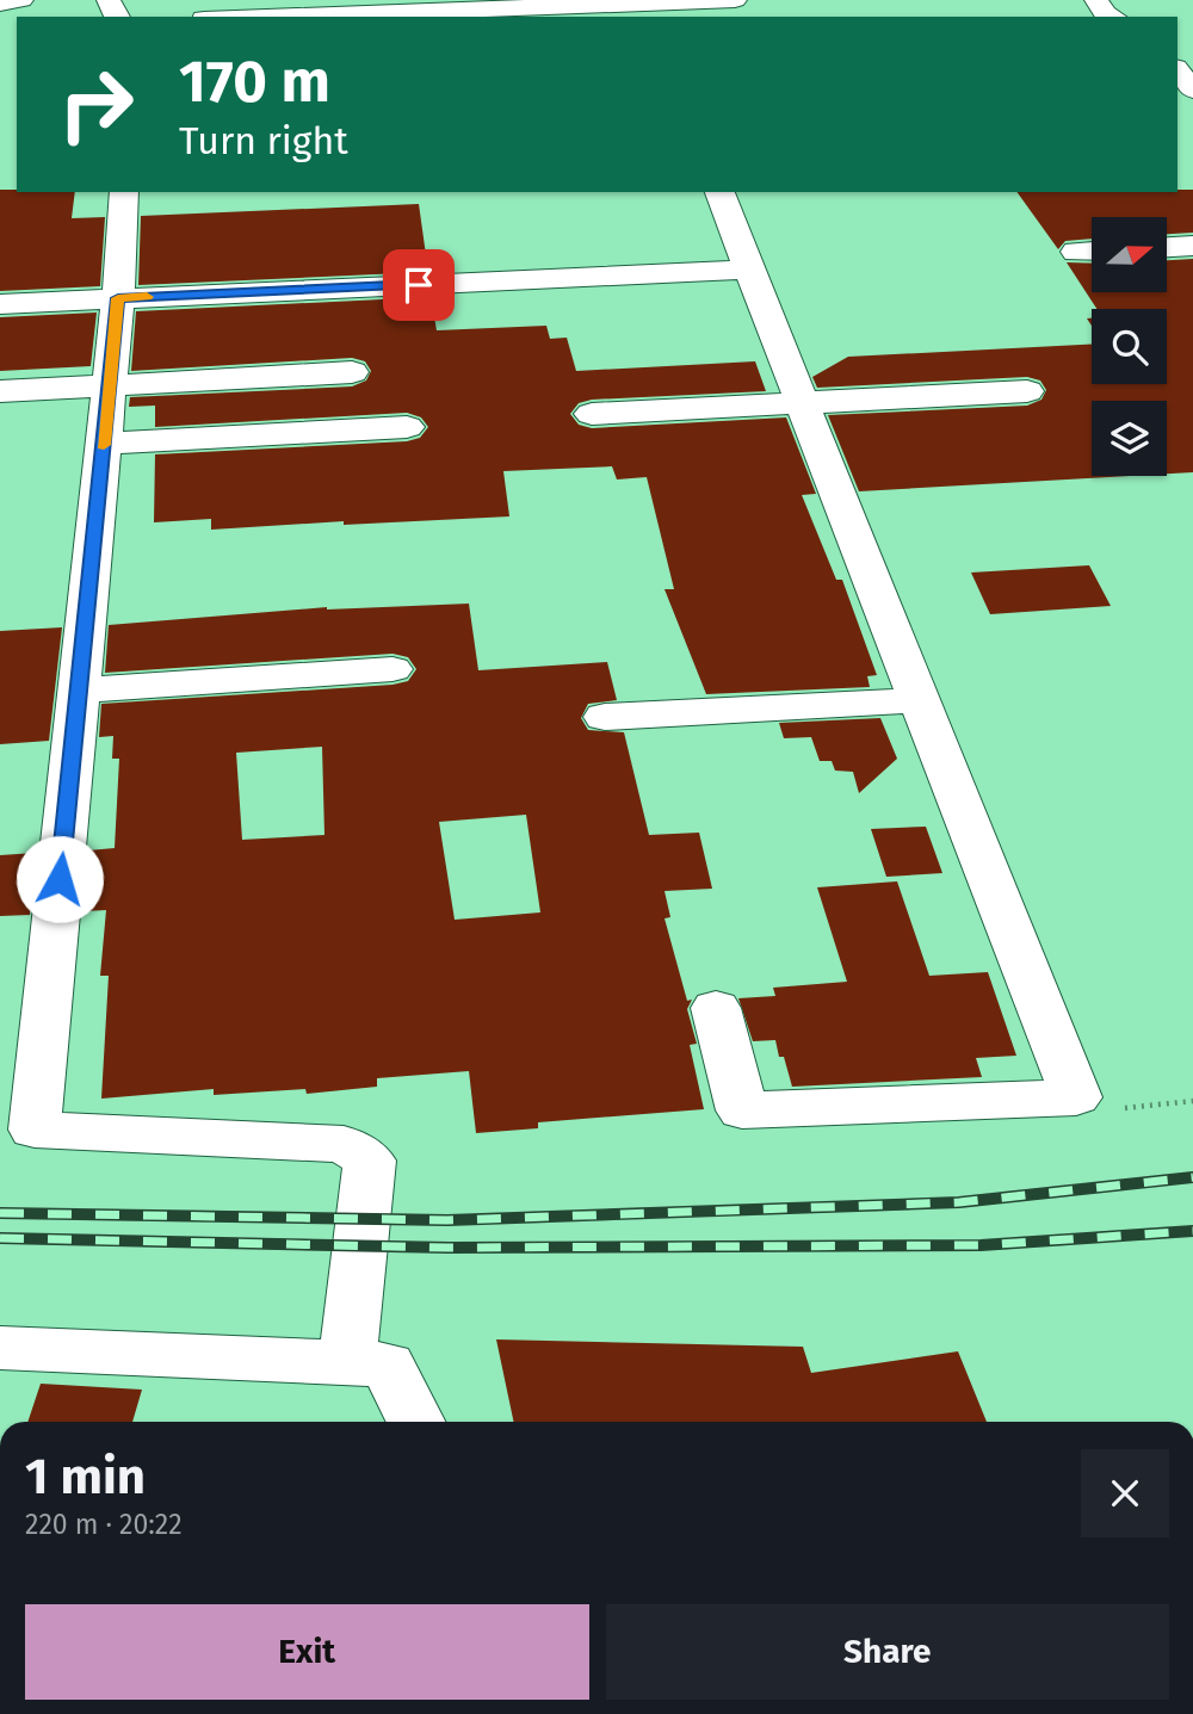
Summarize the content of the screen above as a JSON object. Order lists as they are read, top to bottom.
{
  "north": "right",
  "page": {
    "turn": ["170 m", "Turn right"],
    "heading": ["1 min", "220 m · 20:22"],
    "buttons": ["Exit", "Share"]
  }
}
